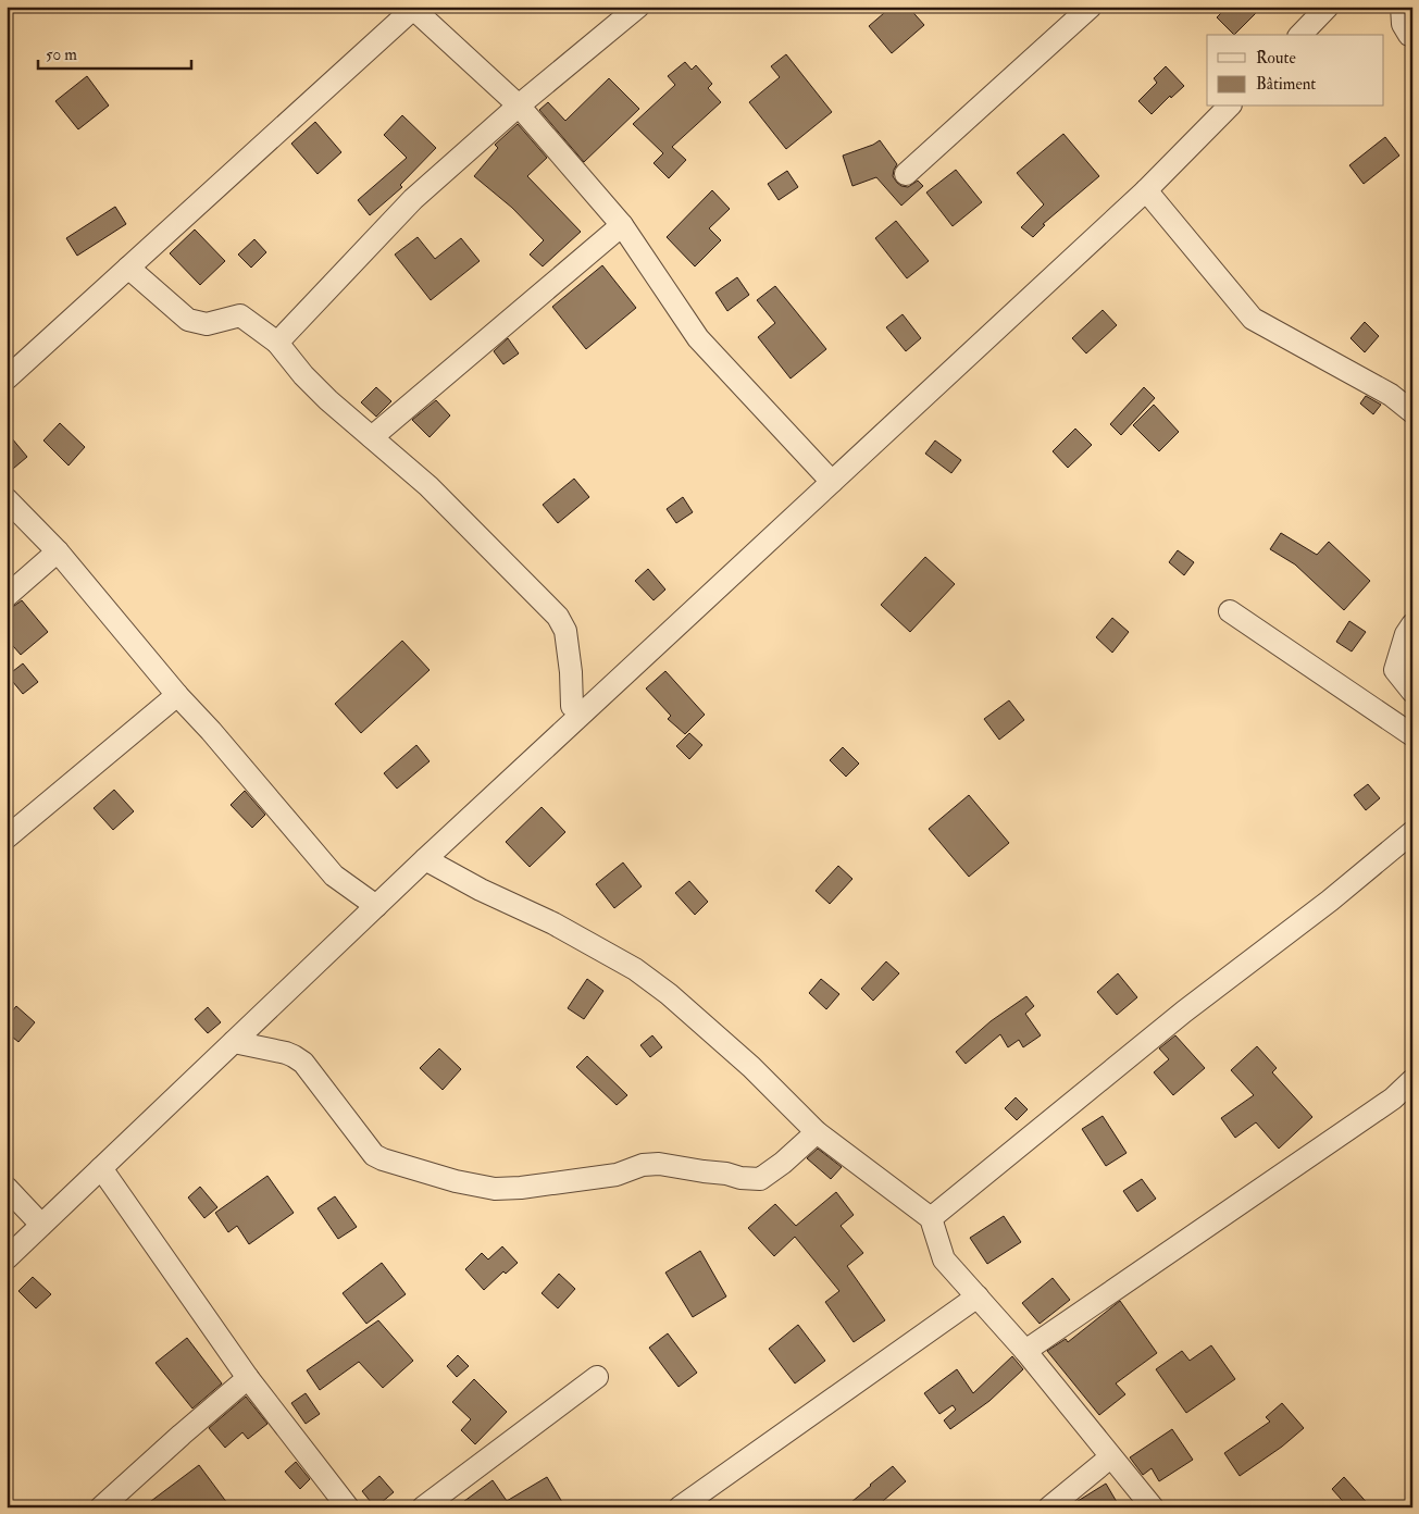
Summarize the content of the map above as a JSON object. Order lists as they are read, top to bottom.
{
  "legend": ["Route", "Bâtiment"],
  "scale_bar": "50 m"
}
